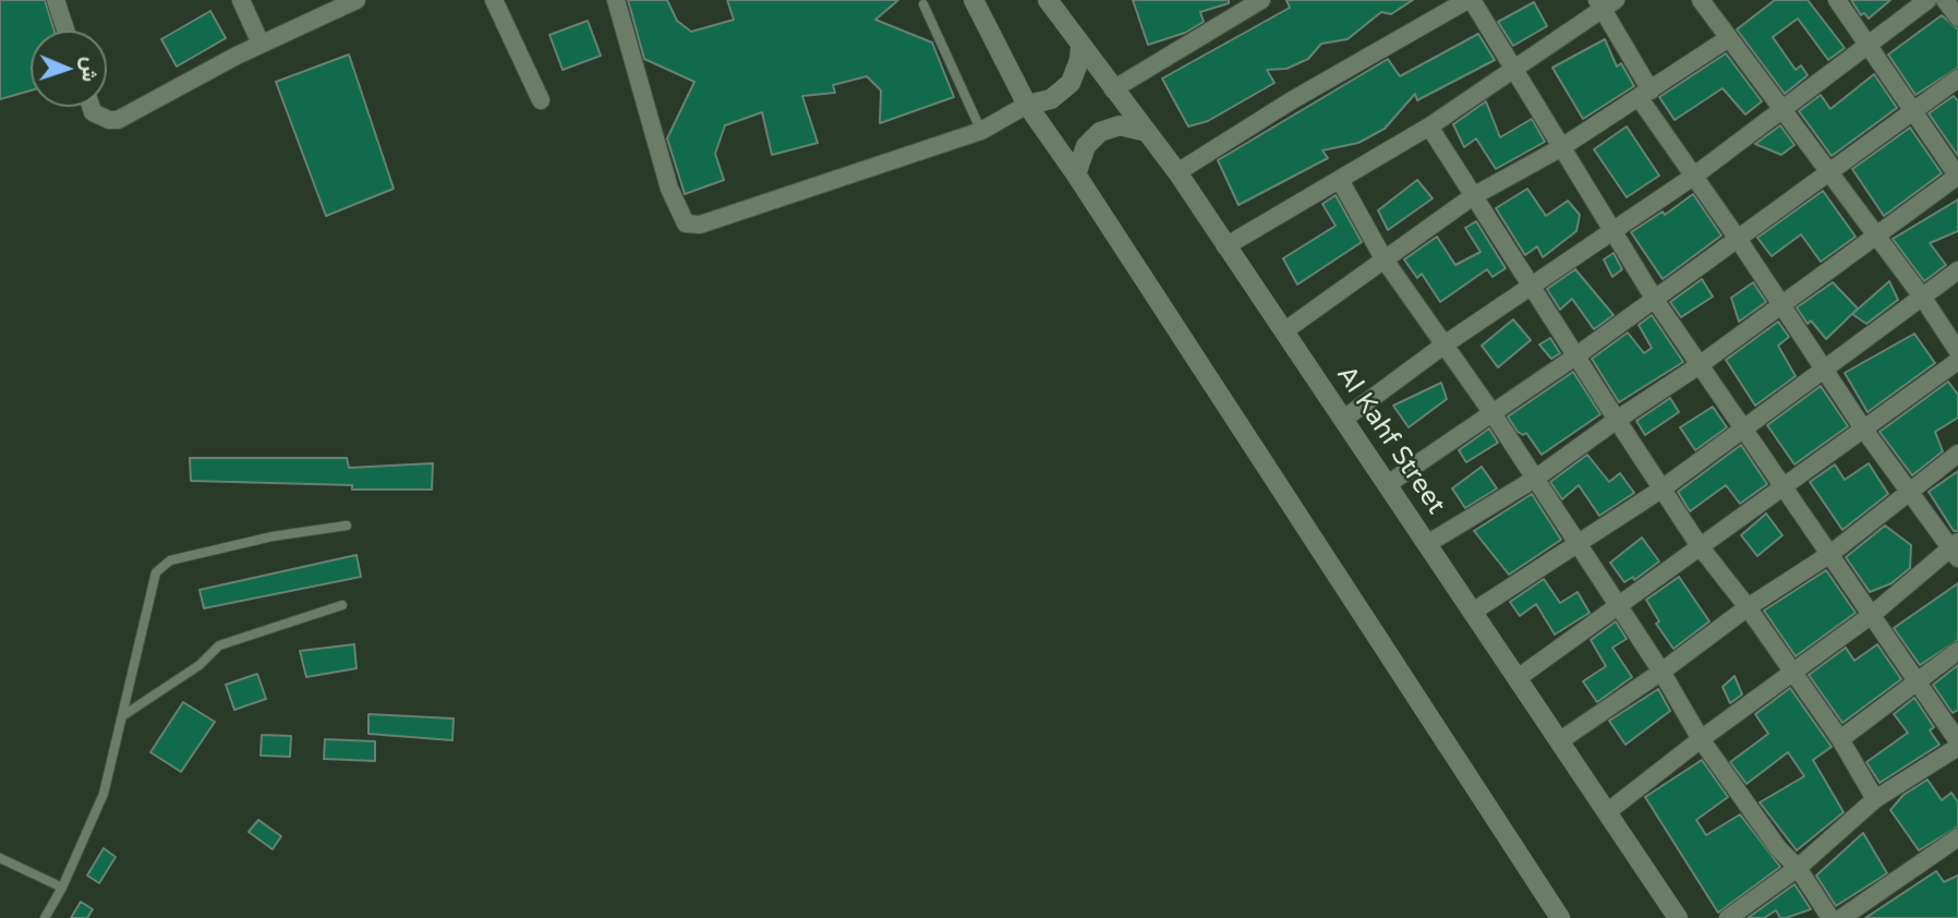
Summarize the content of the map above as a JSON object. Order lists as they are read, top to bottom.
{
  "streets": {
    "main road": ["Al Kahf Street"]
  },
  "north": "right"
}
